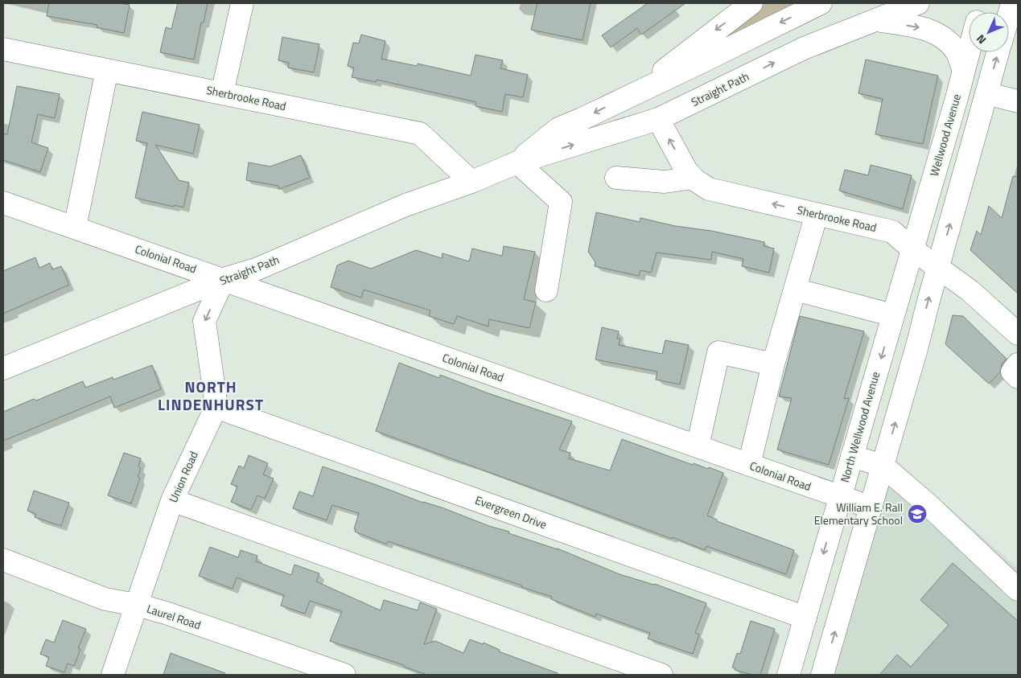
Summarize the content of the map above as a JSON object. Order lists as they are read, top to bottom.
{
  "streets": {
    "street": [
      "Straight Path",
      "Sherbrooke Road",
      "Wellwood Avenue",
      "Colonial Road",
      "North Wellwood Avenue",
      "Union Road",
      "Evergreen Drive",
      "Laurel Road"
    ]
  },
  "crossings": [
    ["Straight Path", "Sherbrooke Road"],
    ["Straight Path", "Colonial Road"],
    ["Sherbrooke Road", "Wellwood Avenue"],
    ["Sherbrooke Road", "North Wellwood Avenue"],
    ["Wellwood Avenue", "North Wellwood Avenue"],
    ["Colonial Road", "North Wellwood Avenue"],
    ["North Wellwood Avenue", "Evergreen Drive"],
    ["Union Road", "Evergreen Drive"],
    ["Union Road", "Laurel Road"]
  ],
  "districts": ["NORTH LINDENHURST"],
  "places": {
    "school or university": ["William E. Rall Elementary School"]
  },
  "north": "bottom left"
}
